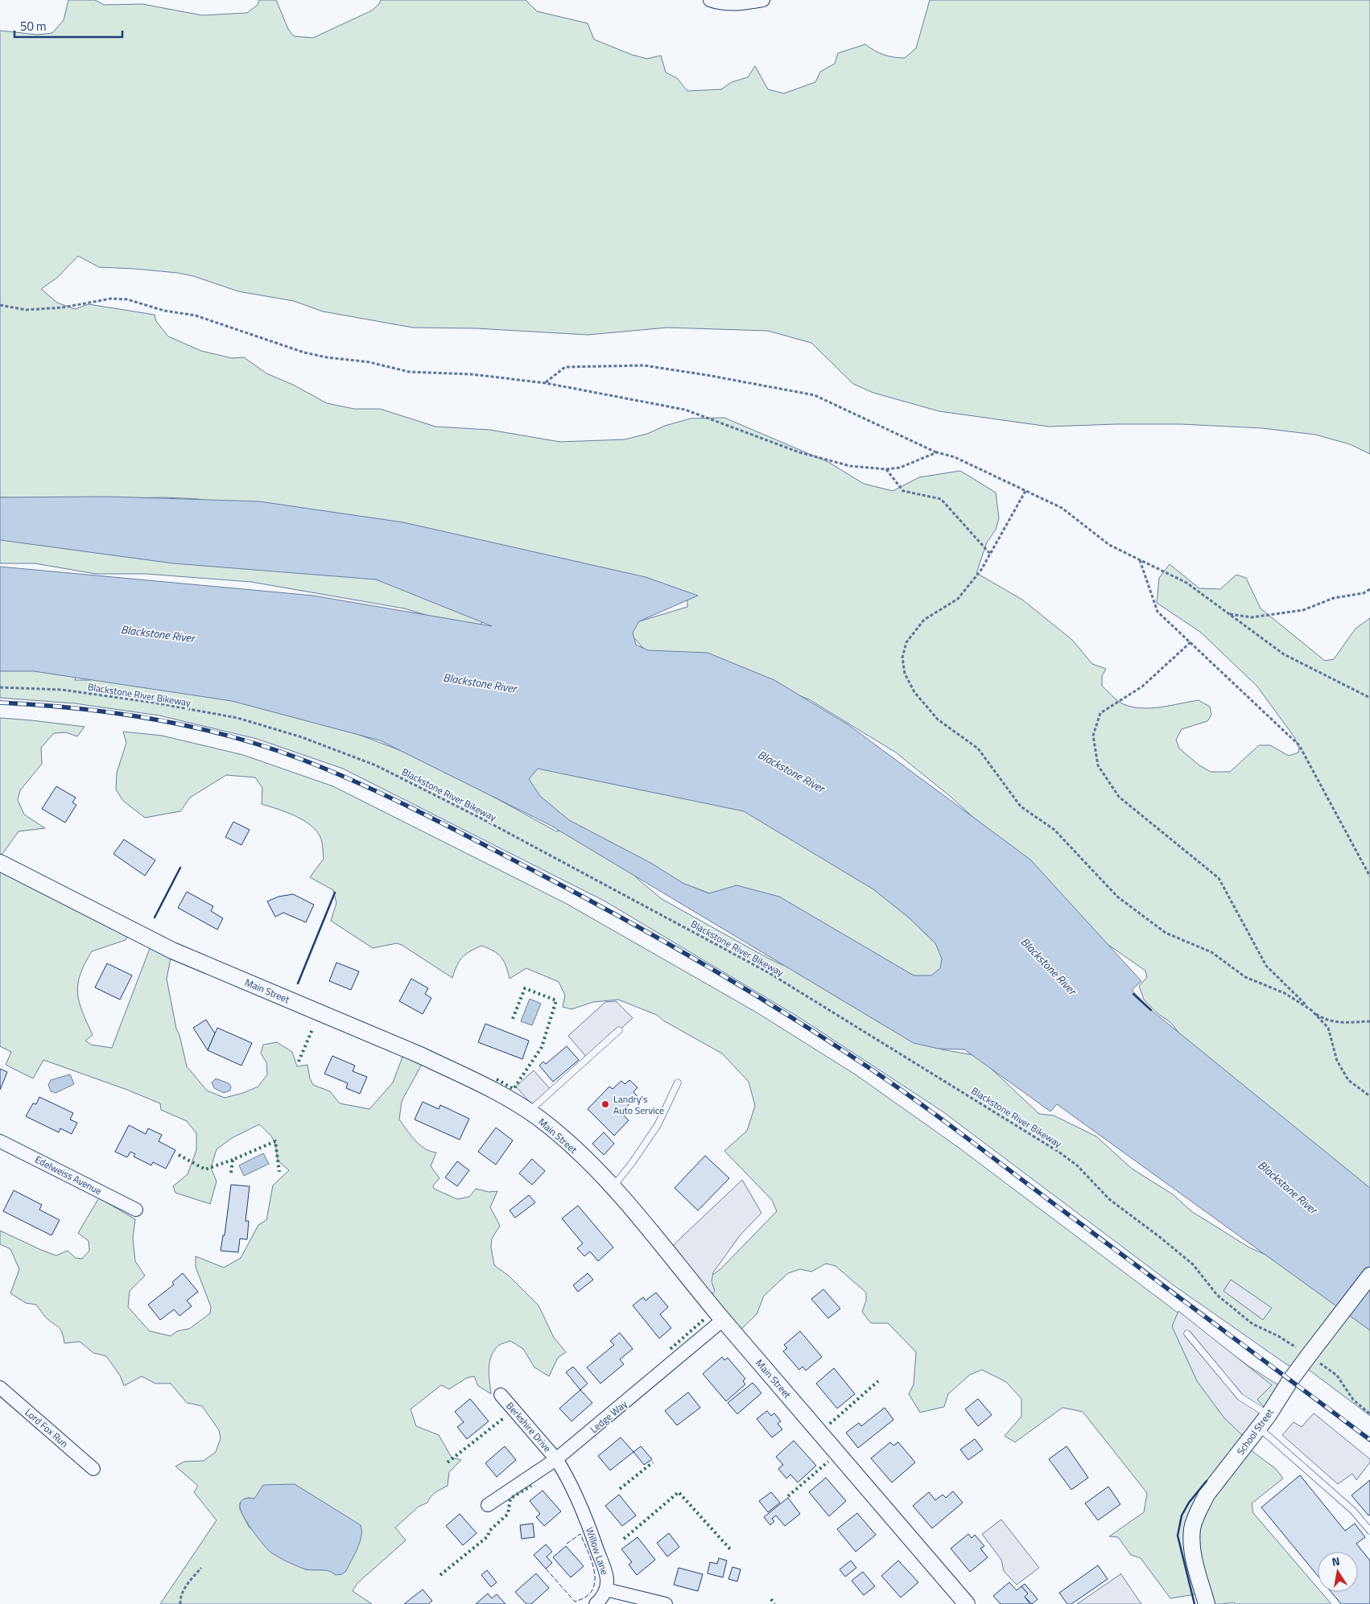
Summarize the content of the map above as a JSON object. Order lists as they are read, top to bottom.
{
  "streets": {
    "street": [
      "Main Street",
      "Edelweiss Avenue",
      "Ledge Way",
      "Berkshire Drive",
      "Lord Fox Run",
      "School Street",
      "Willow Lane"
    ],
    "path": ["Blackstone River Bikeway"]
  },
  "crossings": [
    ["Blackstone River Bikeway", "School Street"],
    ["Main Street", "Ledge Way"],
    ["Ledge Way", "Berkshire Drive"],
    ["Ledge Way", "Willow Lane"],
    ["Berkshire Drive", "Willow Lane"]
  ],
  "water": ["Blackstone River"],
  "places": ["Landry's Auto Service"],
  "scale_bar": "50 m",
  "north": "top"
}
